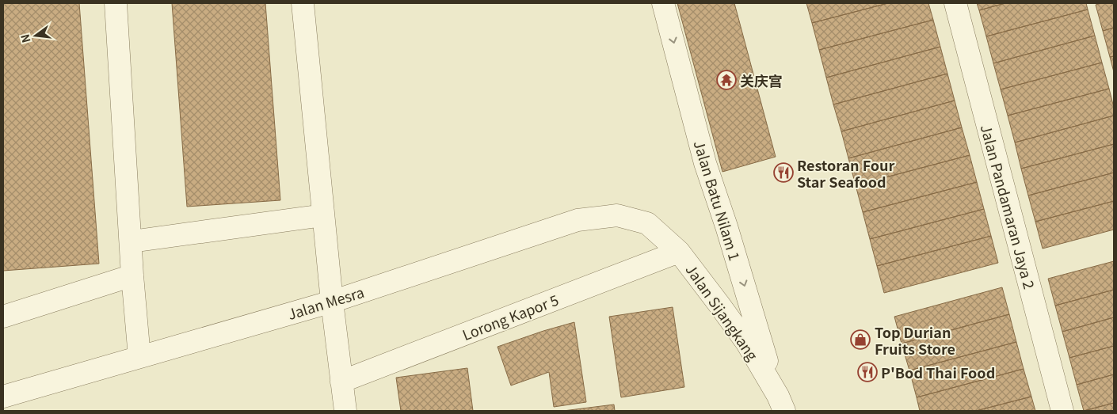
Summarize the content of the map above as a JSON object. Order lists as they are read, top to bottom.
{
  "streets": {
    "street": [
      "Jalan Batu Nilam 1",
      "Jalan Pandamaran Jaya 2",
      "Jalan Mesra",
      "Jalan Sijangkang",
      "Lorong Kapor 5"
    ]
  },
  "crossings": [
    ["Jalan Batu Nilam 1", "Jalan Sijangkang"],
    ["Jalan Mesra", "Jalan Sijangkang"],
    ["Jalan Sijangkang", "Lorong Kapor 5"]
  ],
  "one_way": ["Jalan Batu Nilam 1"],
  "places": {
    "temple": ["关庆宫"],
    "restaurant": ["Restoran Four Star Seafood", "P'Bod Thai Food"],
    "shop": ["Top Durian Fruits Store"]
  },
  "north": "left"
}
